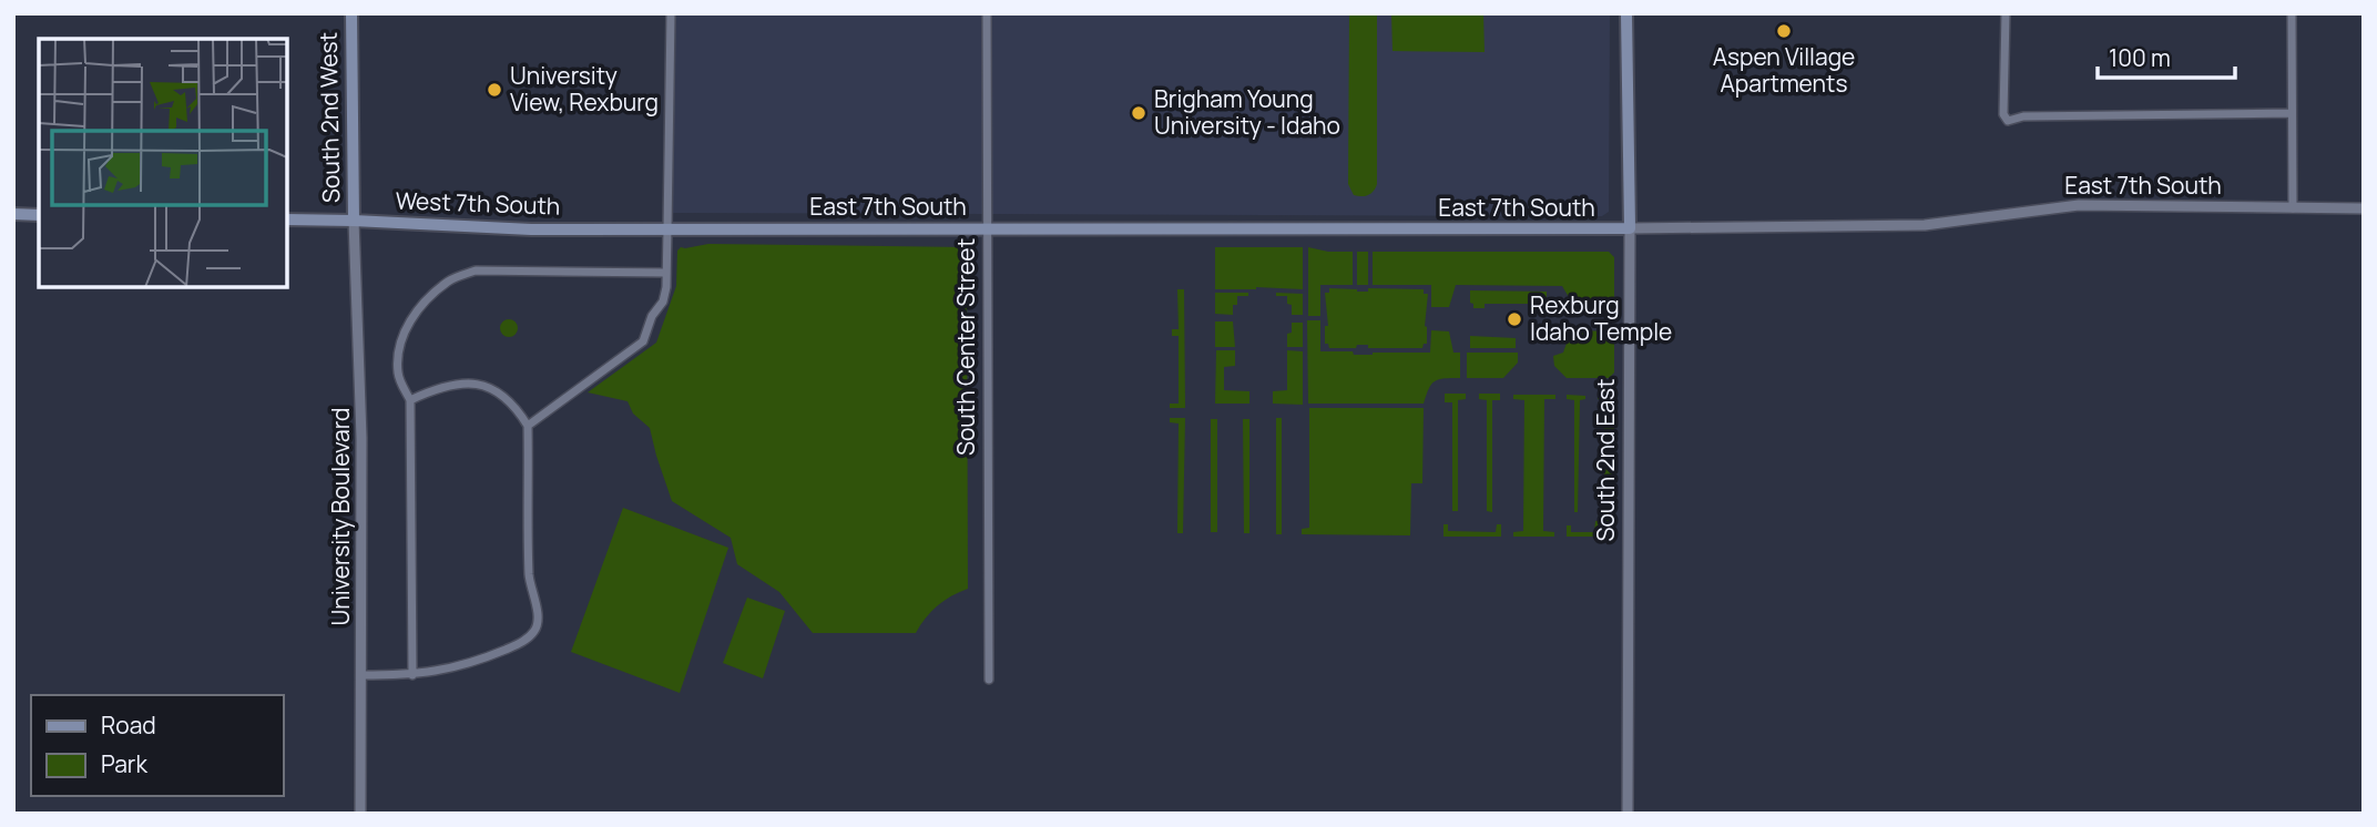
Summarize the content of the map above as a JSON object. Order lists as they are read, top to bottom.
{
  "streets": {
    "main road": [
      "South 2nd West",
      "East 7th South",
      "West 7th South",
      "South 2nd East"
    ],
    "street": ["South Center Street", "University Boulevard"]
  },
  "crossings": [
    ["South 2nd West", "West 7th South"],
    ["South 2nd West", "University Boulevard"],
    ["East 7th South", "West 7th South"],
    ["East 7th South", "South Center Street"],
    ["East 7th South", "South 2nd East"],
    ["West 7th South", "University Boulevard"]
  ],
  "places": [
    "Aspen Village Apartments",
    "University View, Rexburg",
    "Brigham Young University - Idaho",
    "Rexburg Idaho Temple"
  ],
  "legend": ["Road", "Park"],
  "scale_bar": "100 m"
}
